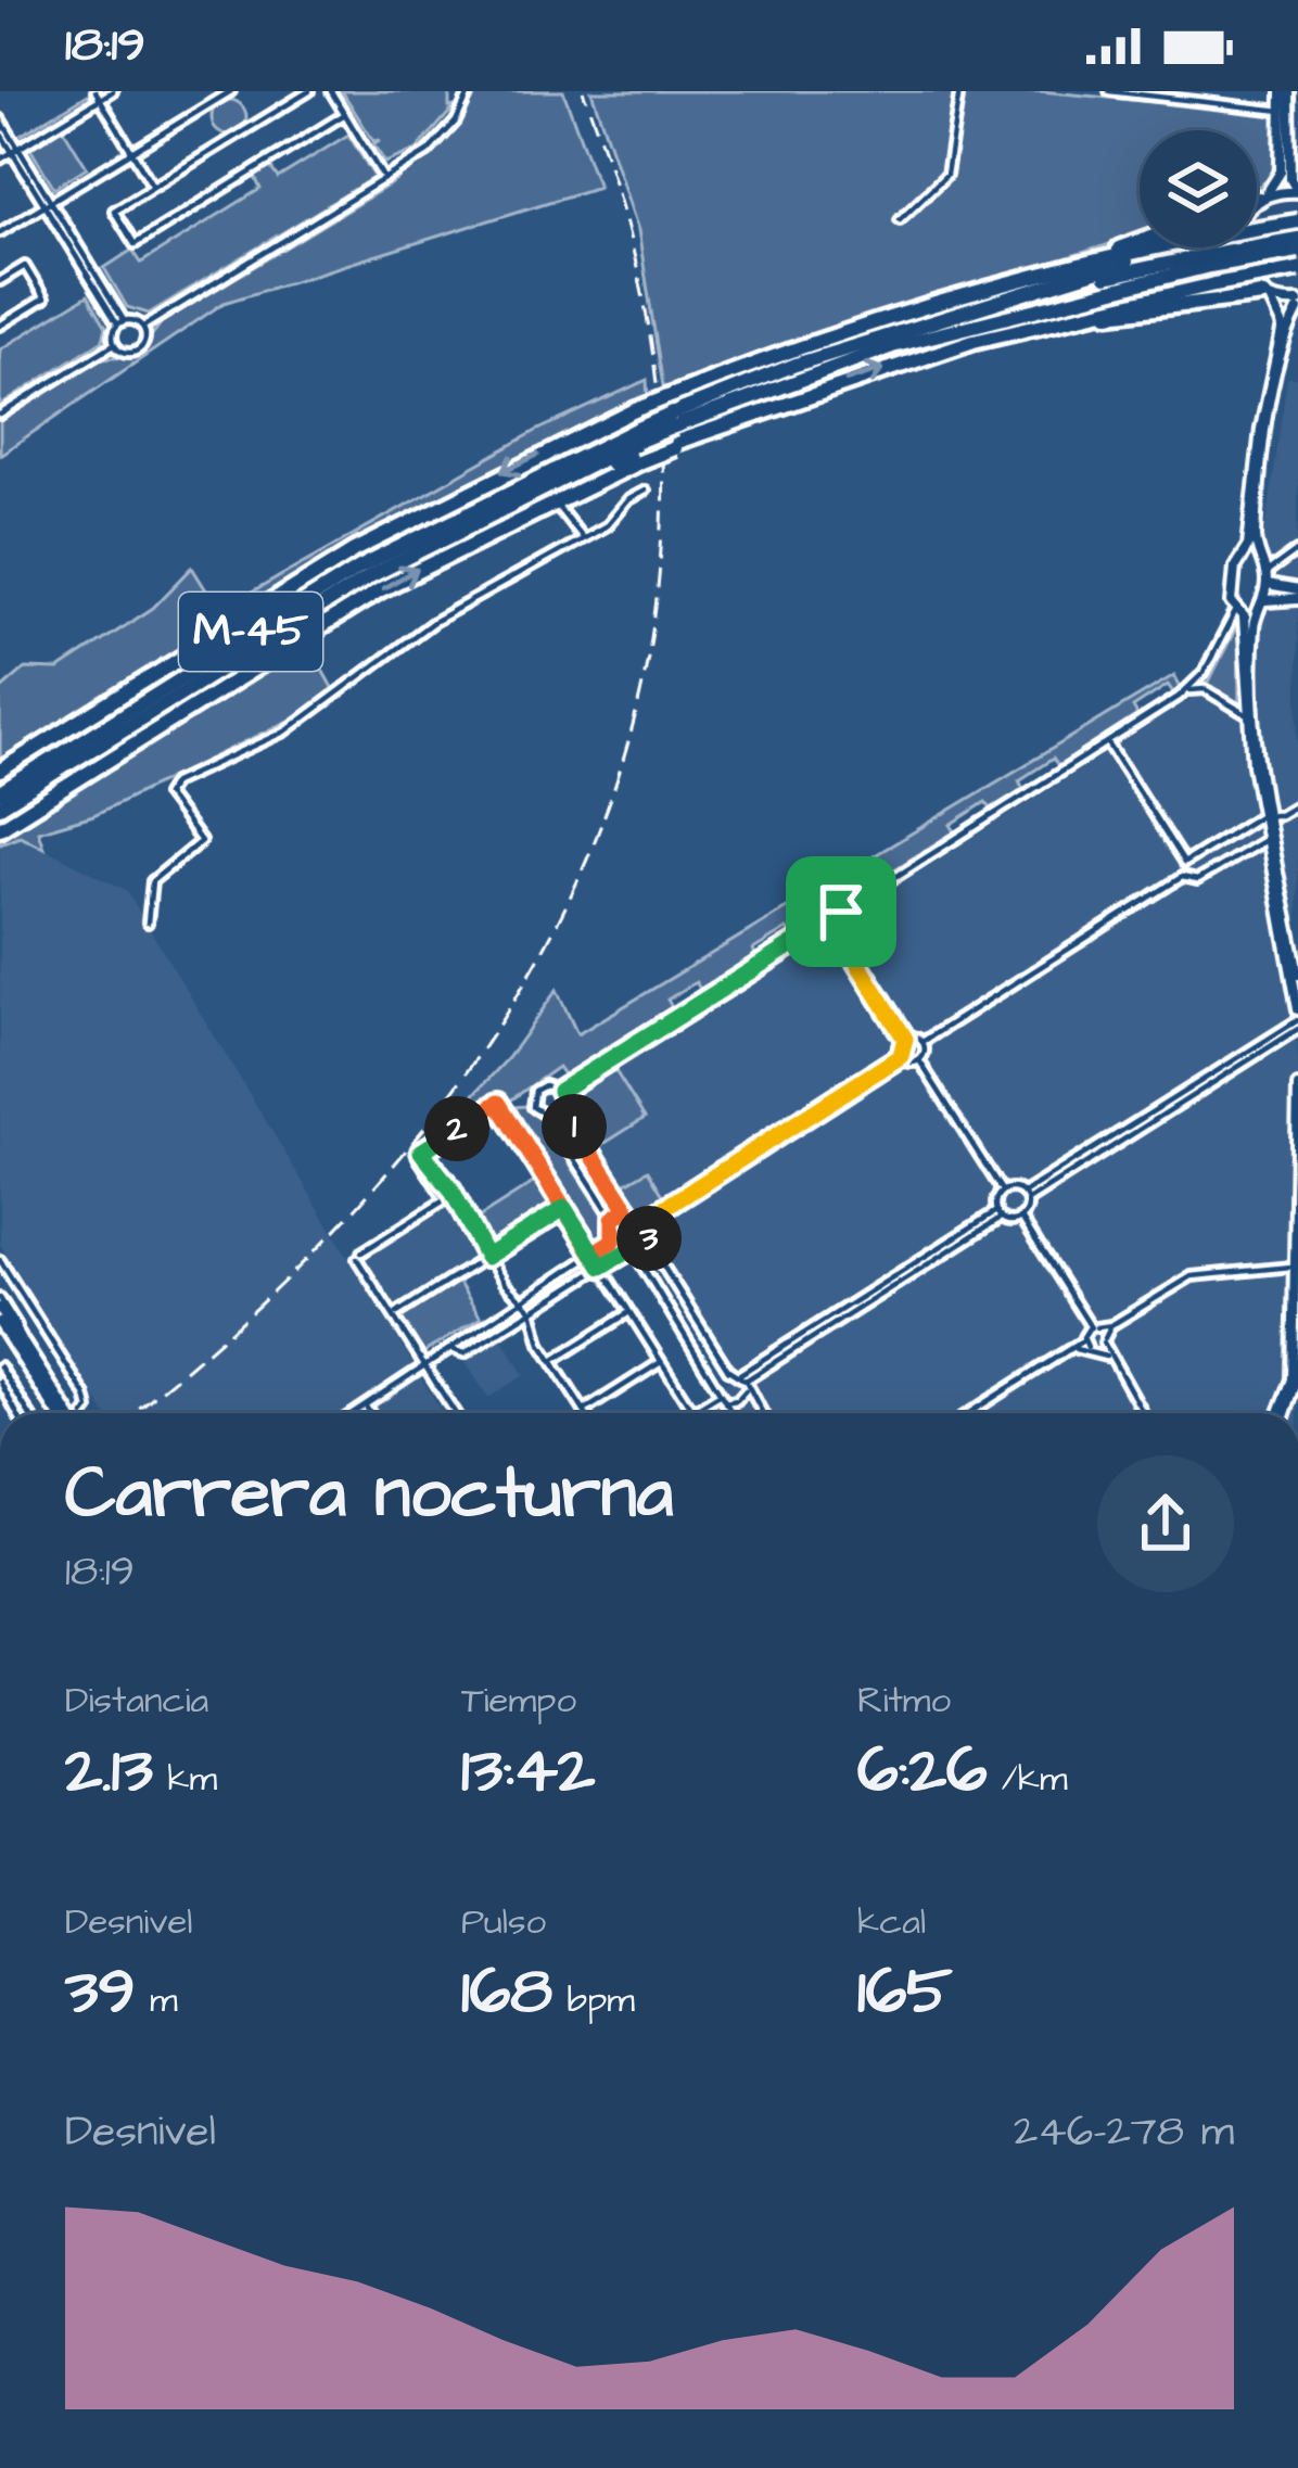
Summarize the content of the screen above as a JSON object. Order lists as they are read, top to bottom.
{
  "streets": {
    "highway": ["M-45"]
  },
  "page": {
    "status": "18:19",
    "pins": ["1", "2", "3"],
    "heading": ["Carrera nocturna", "18:19"],
    "stats": [
      ["Distancia", "2.13 km"],
      ["Tiempo", "13:42"],
      ["Ritmo", "6:26 /km"],
      ["Desnivel", "39 m"],
      ["Pulso", "168 bpm"],
      ["kcal", "165"]
    ],
    "chart": ["Desnivel", "246–278 m"]
  }
}
